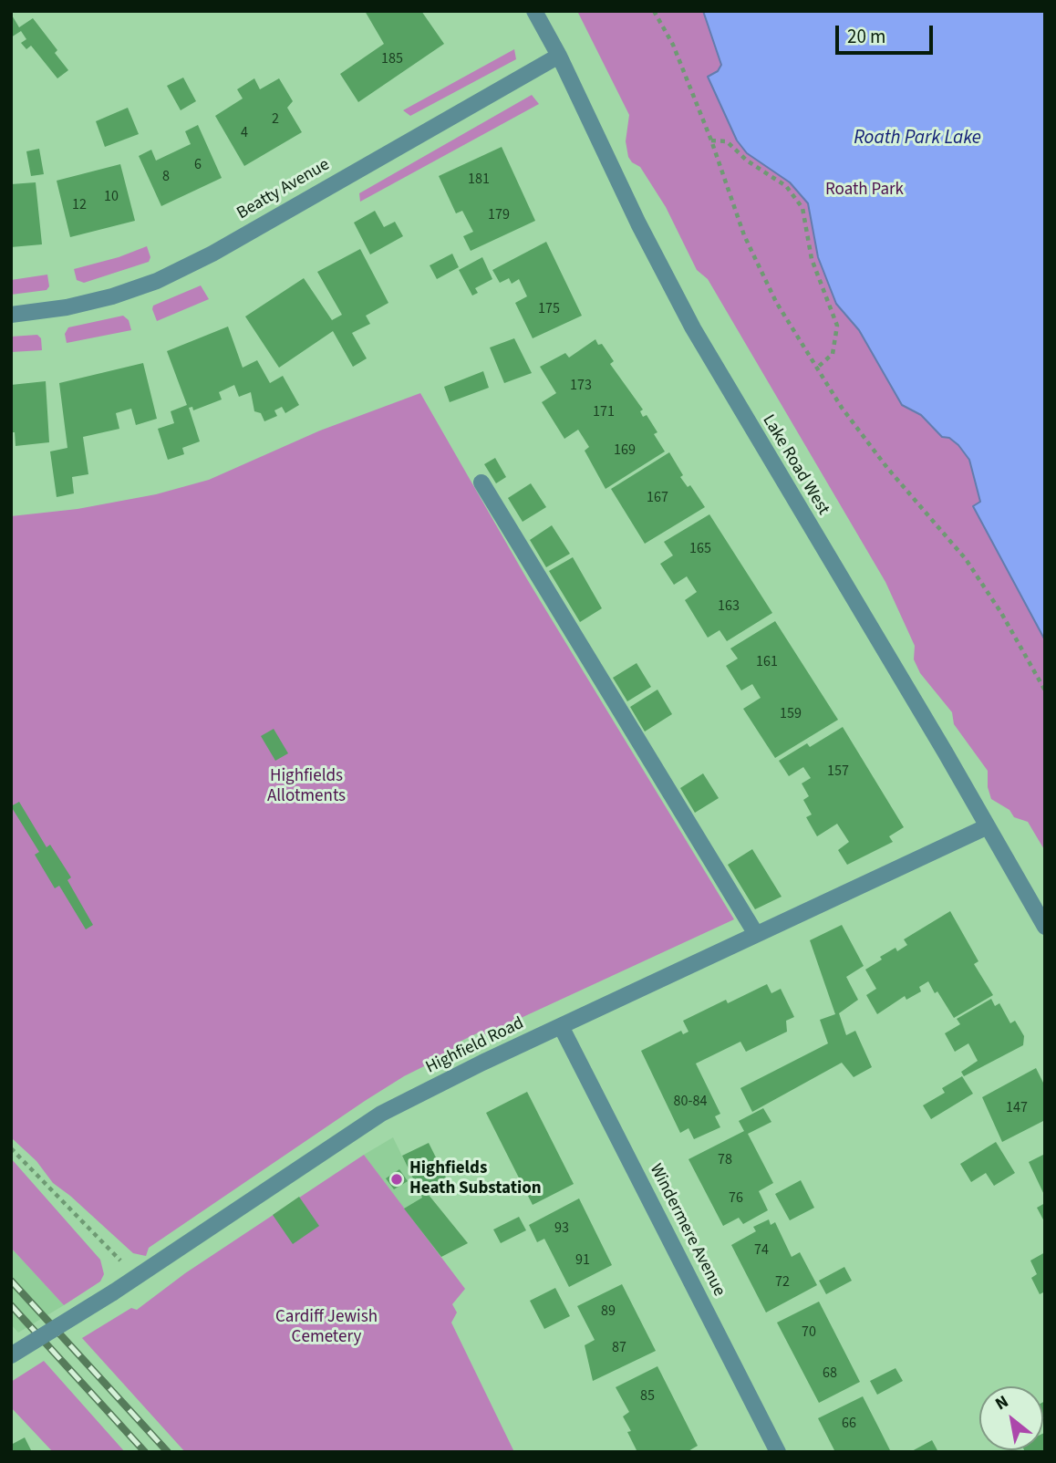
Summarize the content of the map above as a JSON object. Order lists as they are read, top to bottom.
{
  "streets": {
    "street": [
      "Beatty Avenue",
      "Lake Road West",
      "Highfield Road",
      "Windermere Avenue"
    ]
  },
  "crossings": [
    ["Beatty Avenue", "Lake Road West"],
    ["Lake Road West", "Highfield Road"],
    ["Highfield Road", "Windermere Avenue"]
  ],
  "water": ["Roath Park Lake"],
  "parks": ["Roath Park", "Highfields Allotments", "Cardiff Jewish Cemetery"],
  "places": ["Highfields Heath Substation"],
  "house_numbers": [
    "185",
    "2",
    "4",
    "6",
    "8",
    "181",
    "10",
    "12",
    "179",
    "175",
    "173",
    "171",
    "169",
    "167",
    "165",
    "163",
    "161",
    "159",
    "157",
    "80-84",
    "147",
    "78",
    "76",
    "93",
    "74",
    "91",
    "72",
    "89",
    "70",
    "87",
    "68",
    "85",
    "66"
  ],
  "scale_bar": "20 m",
  "north": "top left"
}
